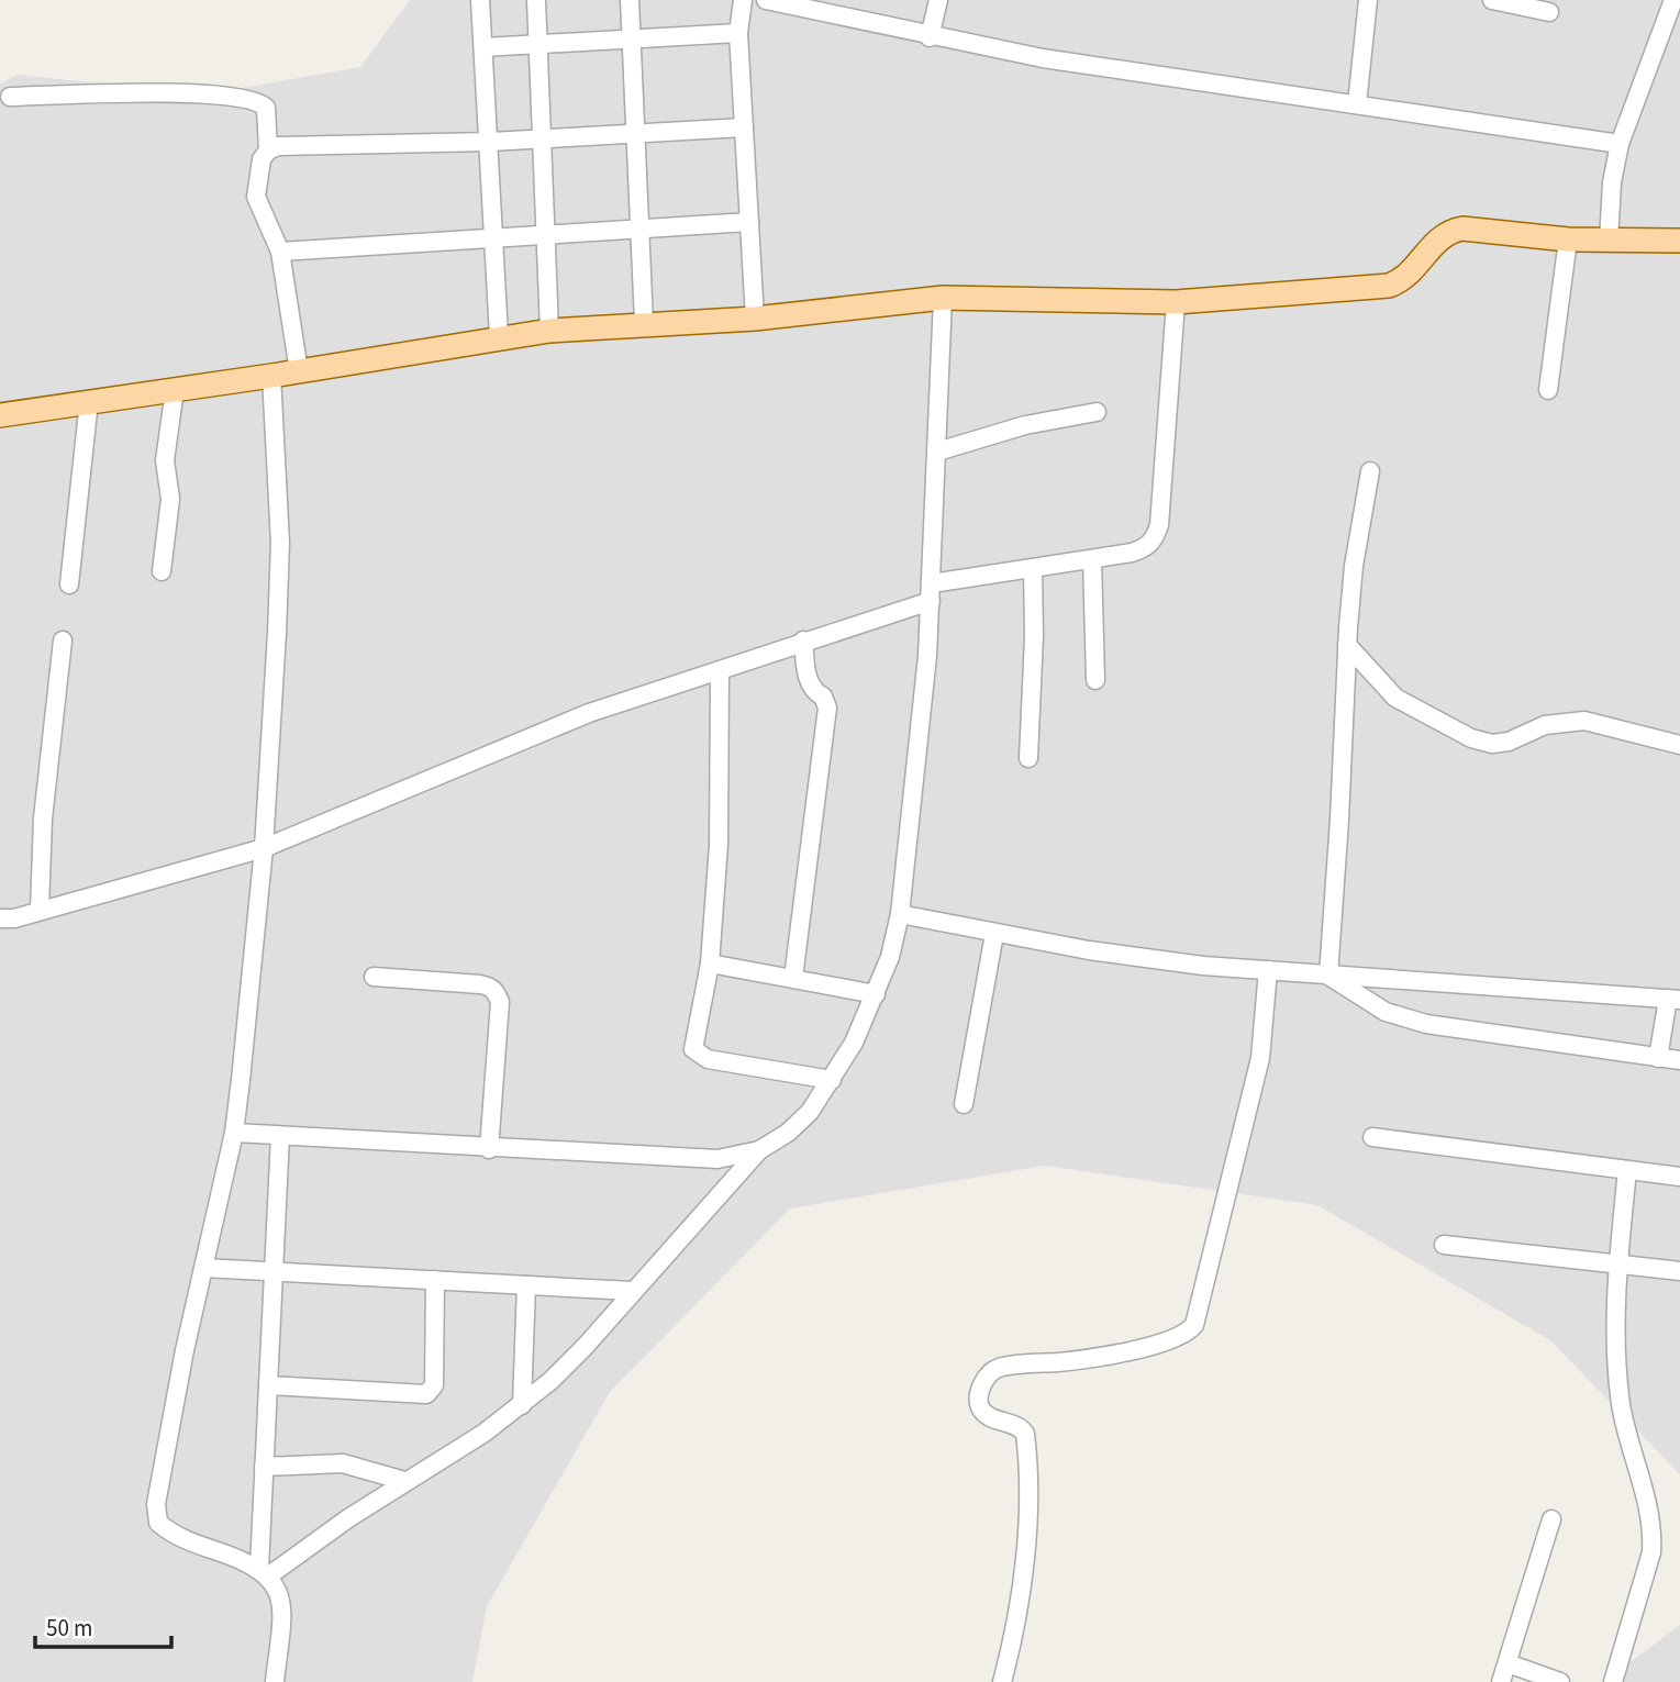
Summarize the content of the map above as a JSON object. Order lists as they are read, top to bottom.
{
  "scale_bar": "50 m"
}
